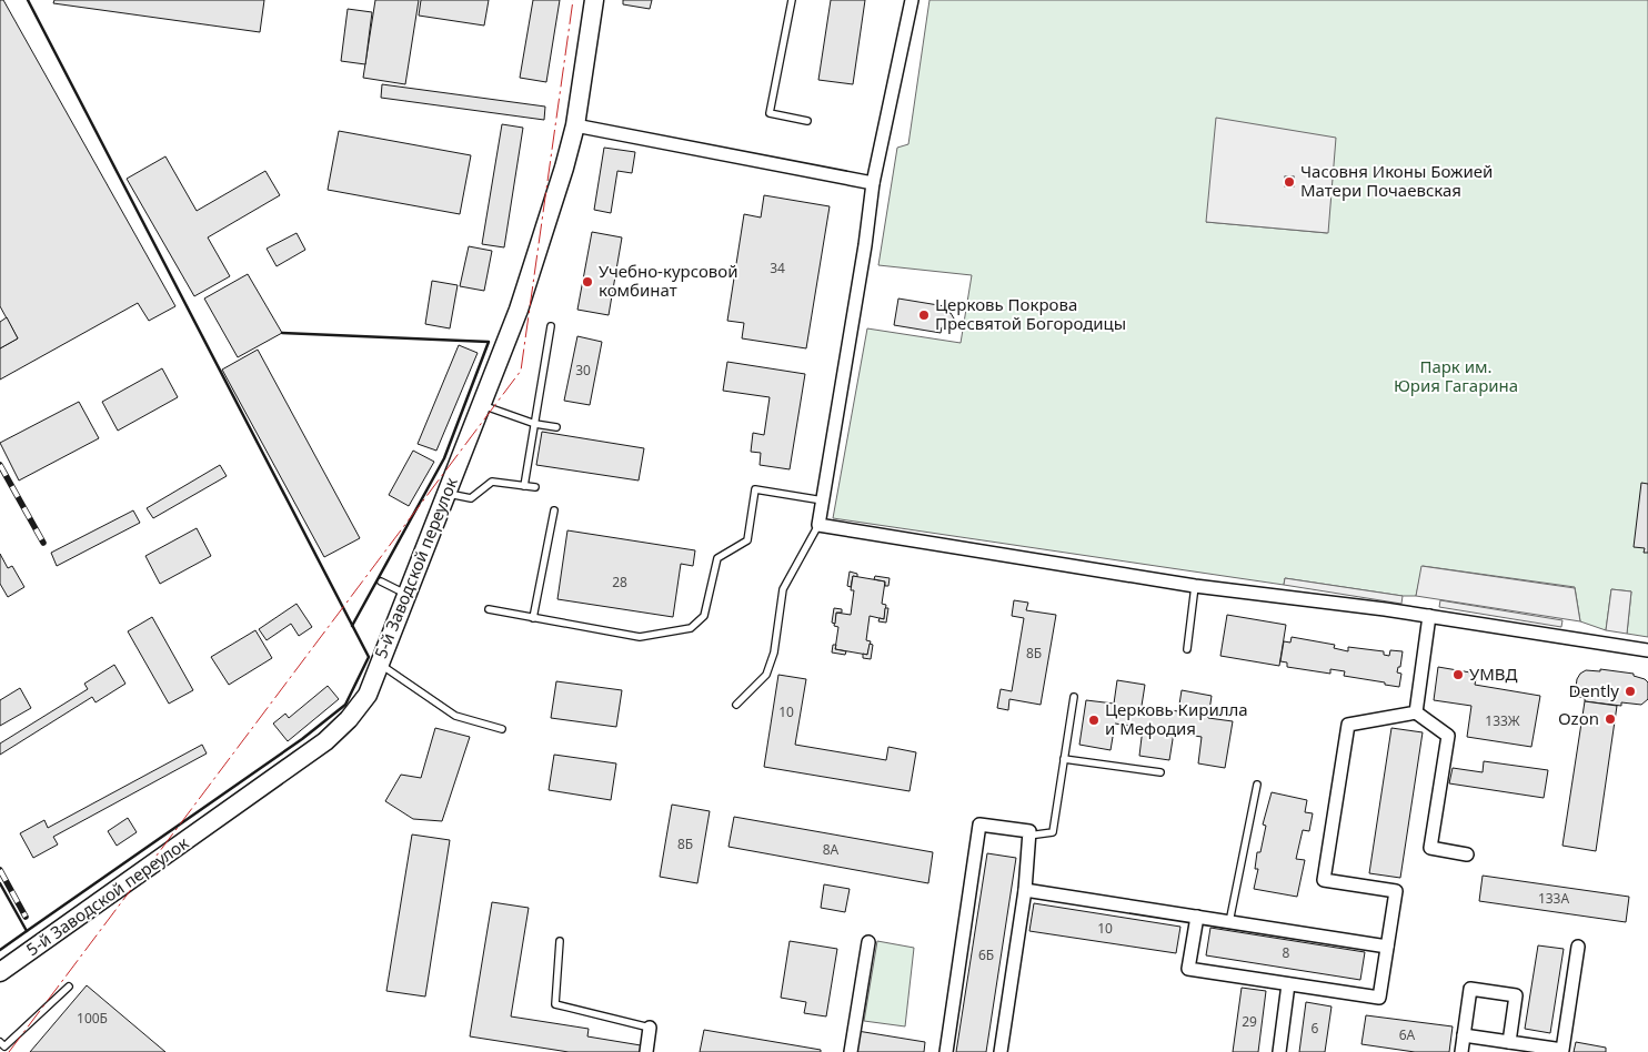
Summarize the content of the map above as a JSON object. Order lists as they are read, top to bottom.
{
  "streets": {
    "street": ["5-й Заводской переулок"]
  },
  "parks": ["Парк им. Юрия Гагарина"],
  "places": [
    "Часовня Иконы Божией Матери Почаевская",
    "Учебно-курсовой комбинат",
    "Церковь Покрова Пресвятой Богородицы",
    "УМВД",
    "Dently",
    "Ozon",
    "Церковь Кирилла и Мефодия"
  ],
  "house_numbers": [
    "34",
    "30",
    "28",
    "8Б",
    "10",
    "133Ж",
    "8Б",
    "8А",
    "133А",
    "10",
    "8",
    "6Б",
    "100Б",
    "29",
    "6",
    "6А"
  ]
}
